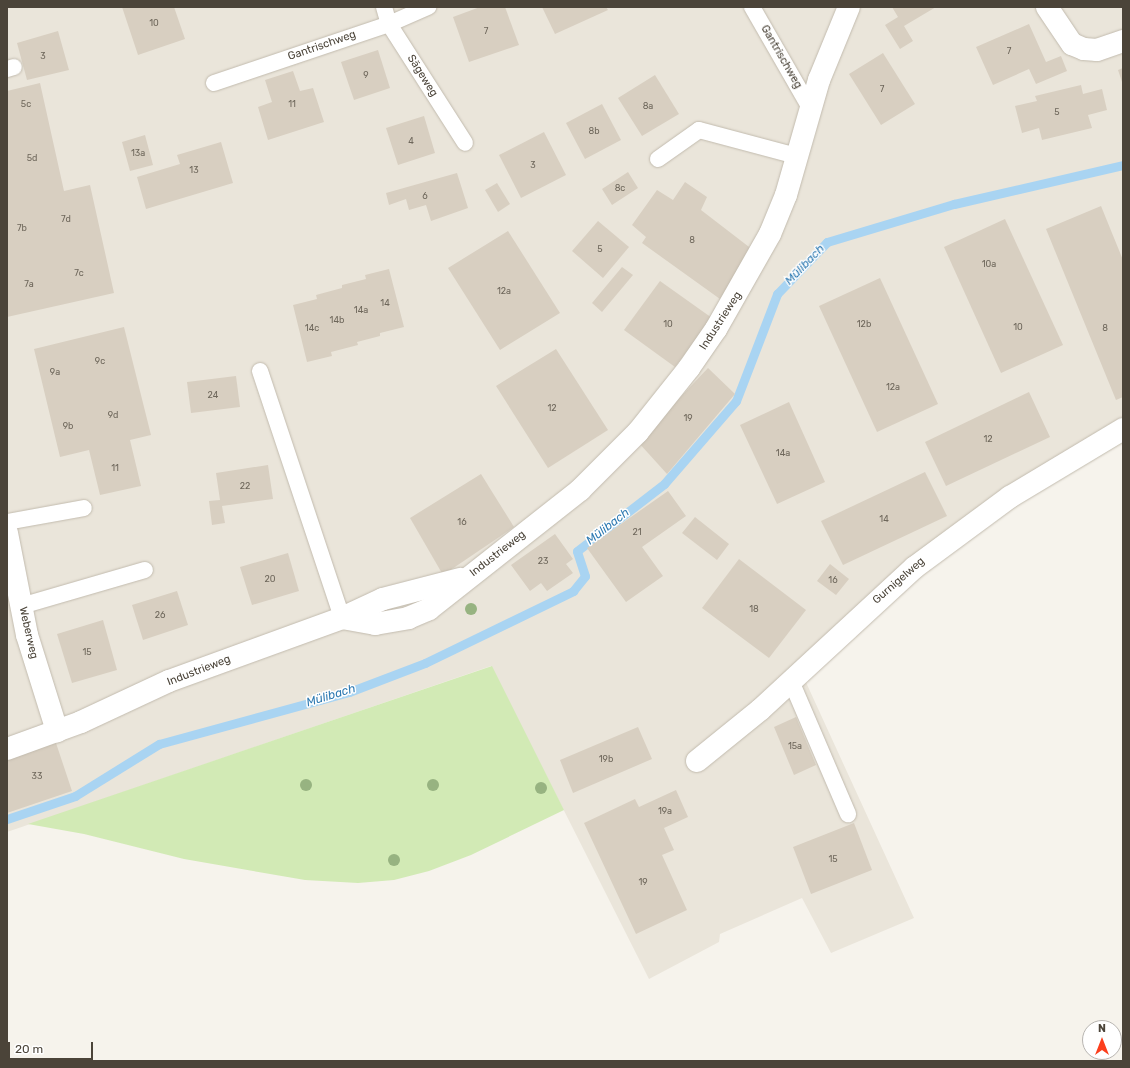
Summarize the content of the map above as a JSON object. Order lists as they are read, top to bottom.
{
  "streets": {
    "street": ["Industrieweg", "Gurnigelweg", "Weberweg"],
    "lane": ["Gantrischweg", "Sägeweg"]
  },
  "crossings": [
    ["Gantrischweg", "Sägeweg"],
    ["Gantrischweg", "Industrieweg"],
    ["Industrieweg", "Weberweg"]
  ],
  "water": ["Mülibach"],
  "house_numbers": [
    "10",
    "7",
    "7",
    "3",
    "9",
    "7",
    "5c",
    "11",
    "8a",
    "5",
    "8b",
    "4",
    "13a",
    "5d",
    "3",
    "13",
    "8c",
    "6",
    "7d",
    "7b",
    "8",
    "5",
    "10a",
    "7c",
    "7a",
    "12a",
    "14",
    "14a",
    "14b",
    "10",
    "12b",
    "10",
    "14c",
    "8",
    "9c",
    "9a",
    "12a",
    "24",
    "12",
    "9d",
    "19",
    "9b",
    "12",
    "14a",
    "11",
    "22",
    "14",
    "16",
    "21",
    "23",
    "20",
    "16",
    "18",
    "26",
    "15",
    "15a",
    "19b",
    "33",
    "19a",
    "15",
    "19"
  ],
  "scale_bar": "20 m",
  "north": "top"
}
